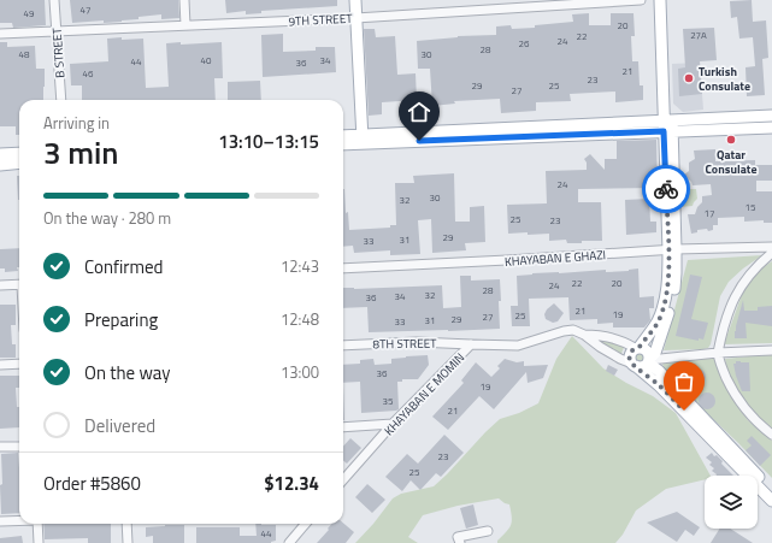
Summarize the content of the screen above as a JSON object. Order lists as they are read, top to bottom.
{
  "streets": {
    "street": [
      "9TH STREET",
      "B STREET",
      "KHAYABAN E GHAZI",
      "8TH STREET",
      "KHAYABAN E MOMIN"
    ]
  },
  "crossings": [
    ["9TH STREET", "B STREET"],
    ["8TH STREET", "KHAYABAN E MOMIN"]
  ],
  "places": ["Turkish Consulate", "Qatar Consulate"],
  "house_numbers": [
    "47",
    "49",
    "20",
    "27A",
    "22",
    "24",
    "26",
    "28",
    "48",
    "30",
    "40",
    "34",
    "44",
    "36",
    "21",
    "46",
    "23",
    "29",
    "25",
    "27",
    "24",
    "30",
    "32",
    "15",
    "17",
    "25",
    "23",
    "29",
    "31",
    "33",
    "22",
    "20",
    "24",
    "28",
    "32",
    "34",
    "36",
    "21",
    "19",
    "25",
    "27",
    "29",
    "31",
    "33",
    "36",
    "19",
    "35",
    "21",
    "23",
    "25",
    "44"
  ],
  "page": {
    "heading": ["3 min", "Arriving in", "13:10–13:15"],
    "panel": ["Order #5860", "$12.34"],
    "bar": "On the way · 280 m",
    "list": [
      ["Confirmed", "12:43"],
      ["Preparing", "12:48"],
      ["On the way", "13:00"],
      "Delivered"
    ]
  }
}
